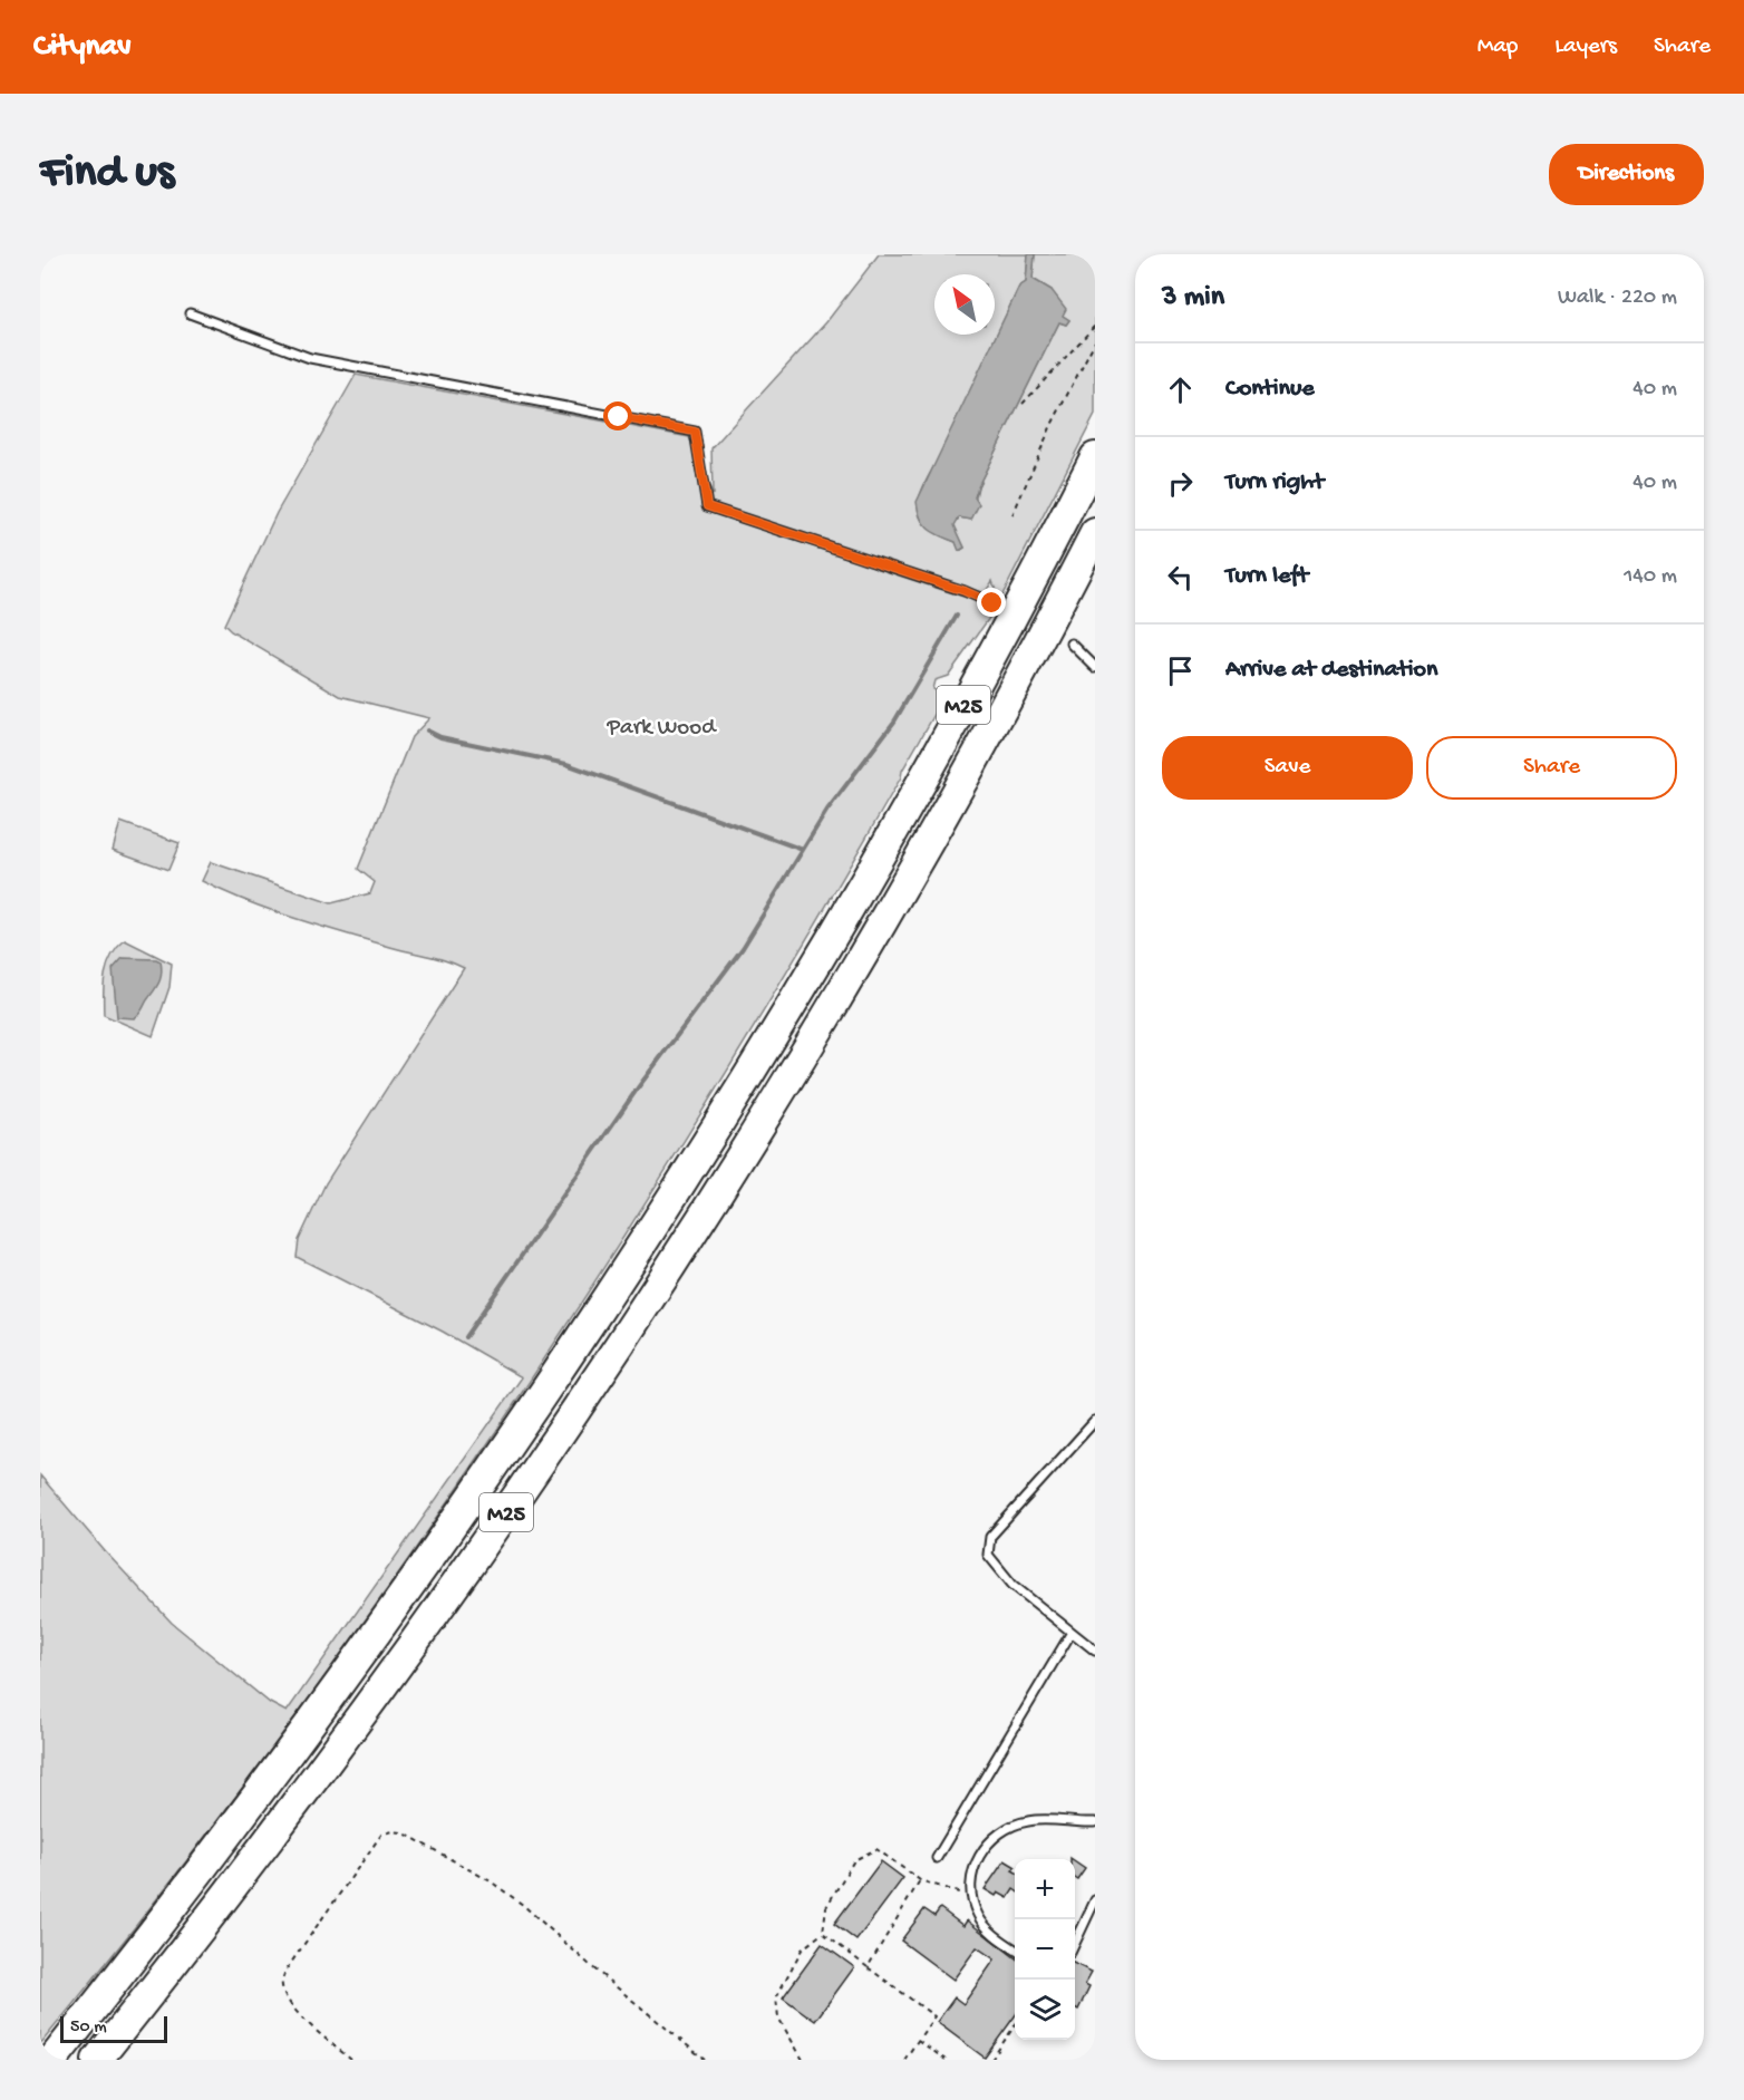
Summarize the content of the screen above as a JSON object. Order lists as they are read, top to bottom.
{
  "streets": {
    "highway": ["M25"]
  },
  "parks": ["Park Wood"],
  "scale_bar": "50 m",
  "north": "top left",
  "page": {
    "header": "Citynav",
    "nav": ["Map", "Layers", "Share"],
    "buttons": [
      "Directions",
      ["Save", "Share"]
    ],
    "title": "Find us",
    "heading": ["3 min", "Walk · 220 m"],
    "list": [
      ["Continue", "40 m"],
      ["Turn right", "40 m"],
      ["Turn left", "140 m"],
      "Arrive at destination"
    ],
    "map_buttons": ["+", "−"],
    "scale": "50 m"
  }
}
